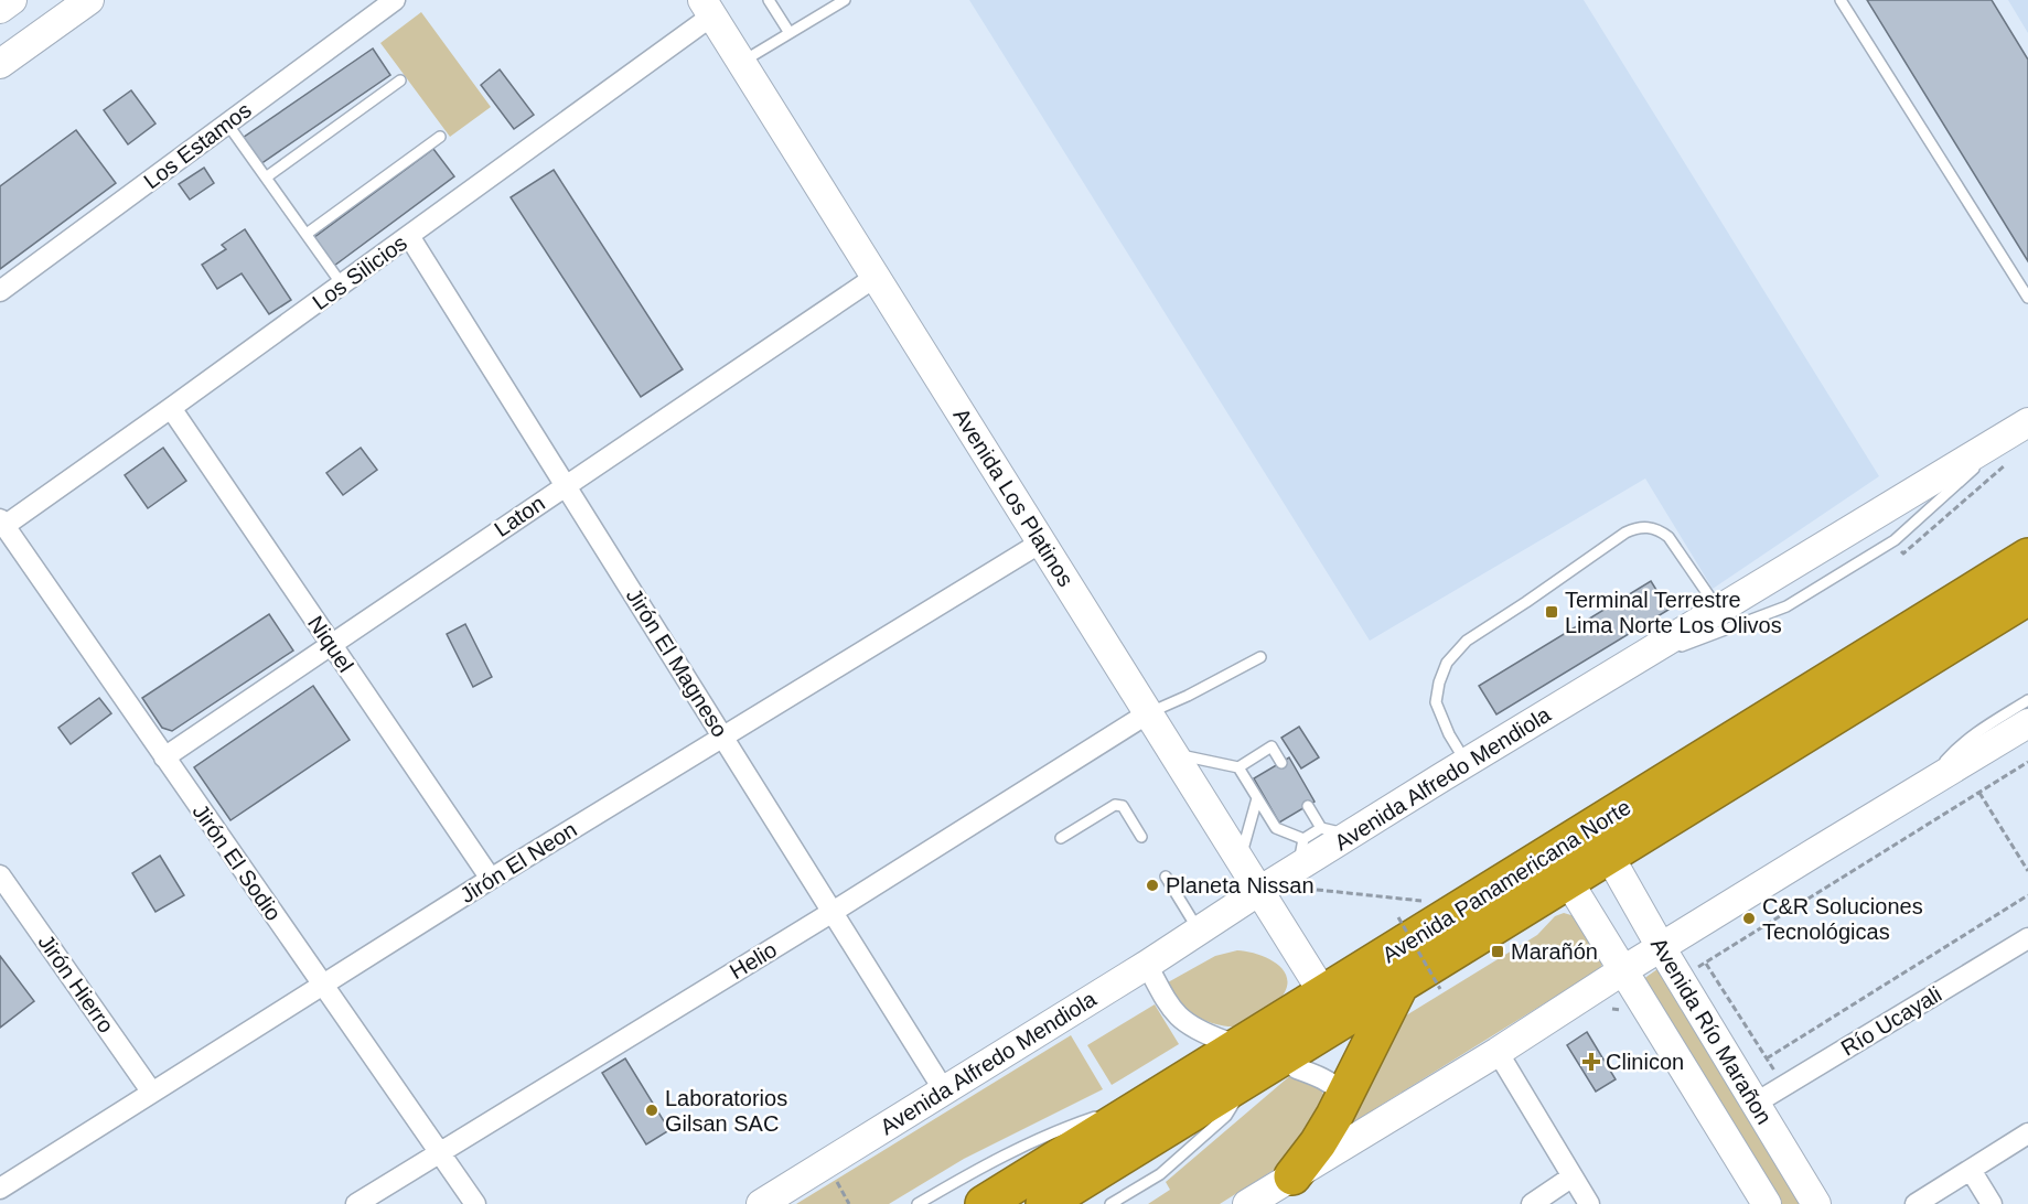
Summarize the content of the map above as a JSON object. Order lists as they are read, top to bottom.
{
  "streets": {
    "highway": ["Avenida Panamericana Norte"],
    "main road": ["Avenida Los Platinos", "Avenida Alfredo Mendiola", "Avenida Río Marañon"],
    "street": [
      "Los Estamos",
      "Los Silicios",
      "Laton",
      "Niquel",
      "Jirón El Magneso",
      "Jirón El Sodio",
      "Jirón El Neon",
      "Helio",
      "Jirón Hierro",
      "Río Ucayali"
    ]
  },
  "crossings": [
    ["Los Silicios", "Avenida Los Platinos"],
    ["Los Silicios", "Niquel"],
    ["Los Silicios", "Jirón El Magneso"],
    ["Los Silicios", "Jirón El Sodio"],
    ["Avenida Los Platinos", "Laton"],
    ["Avenida Los Platinos", "Avenida Alfredo Mendiola"],
    ["Avenida Los Platinos", "Jirón El Neon"],
    ["Avenida Los Platinos", "Avenida Panamericana Norte"],
    ["Avenida Los Platinos", "Helio"],
    ["Laton", "Niquel"],
    ["Laton", "Jirón El Magneso"],
    ["Laton", "Jirón El Sodio"],
    ["Niquel", "Jirón El Neon"],
    ["Jirón El Magneso", "Avenida Alfredo Mendiola"],
    ["Jirón El Magneso", "Jirón El Neon"],
    ["Jirón El Magneso", "Helio"],
    ["Jirón El Sodio", "Jirón El Neon"],
    ["Jirón El Sodio", "Helio"],
    ["Jirón El Neon", "Jirón Hierro"],
    ["Avenida Panamericana Norte", "Avenida Río Marañon"],
    ["Río Ucayali", "Avenida Río Marañon"]
  ],
  "places": {
    "transit": ["Terminal Terrestre Lima Norte Los Olivos", "Marañón"],
    "other": ["Planeta Nissan", "C&R Soluciones Tecnológicas", "Laboratorios Gilsan SAC"],
    "health": ["Clinicon"]
  }
}
